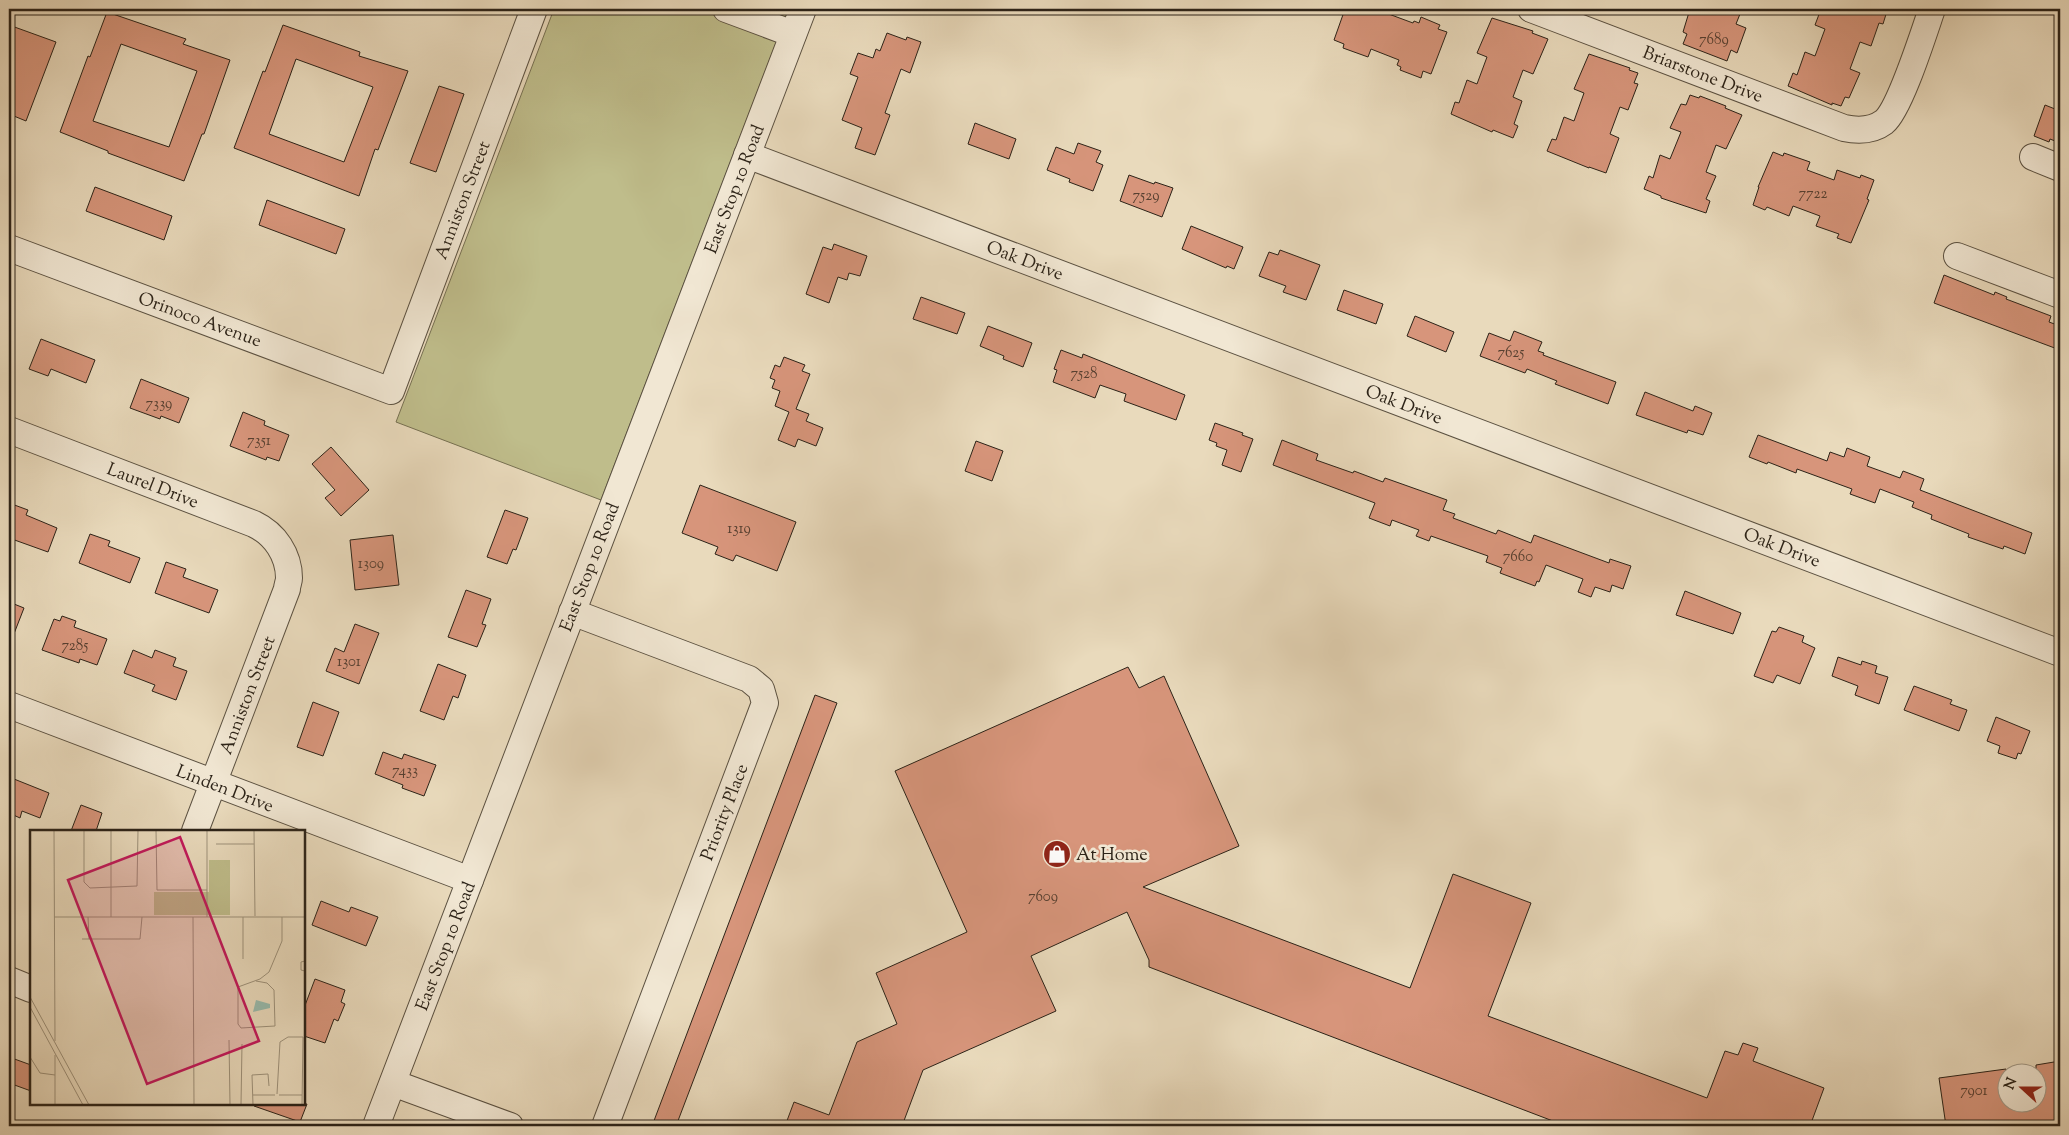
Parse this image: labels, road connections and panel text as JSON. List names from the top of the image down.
{
  "streets": {
    "street": [
      "Briarstone Drive",
      "East Stop 10 Road",
      "Anniston Street",
      "Oak Drive",
      "Orinoco Avenue",
      "Laurel Drive",
      "Linden Drive",
      "Priority Place"
    ]
  },
  "crossings": [
    ["East Stop 10 Road", "Oak Drive"],
    ["East Stop 10 Road", "Linden Drive"],
    ["East Stop 10 Road", "Priority Place"],
    ["Anniston Street", "Orinoco Avenue"],
    ["Anniston Street", "Laurel Drive"],
    ["Anniston Street", "Linden Drive"]
  ],
  "places": {
    "shop": ["At Home"]
  },
  "house_numbers": [
    "7689",
    "7722",
    "7529",
    "7625",
    "7528",
    "7339",
    "7351",
    "1319",
    "7660",
    "1309",
    "7285",
    "1301",
    "7433",
    "7609",
    "7901"
  ],
  "north": "left"
}
